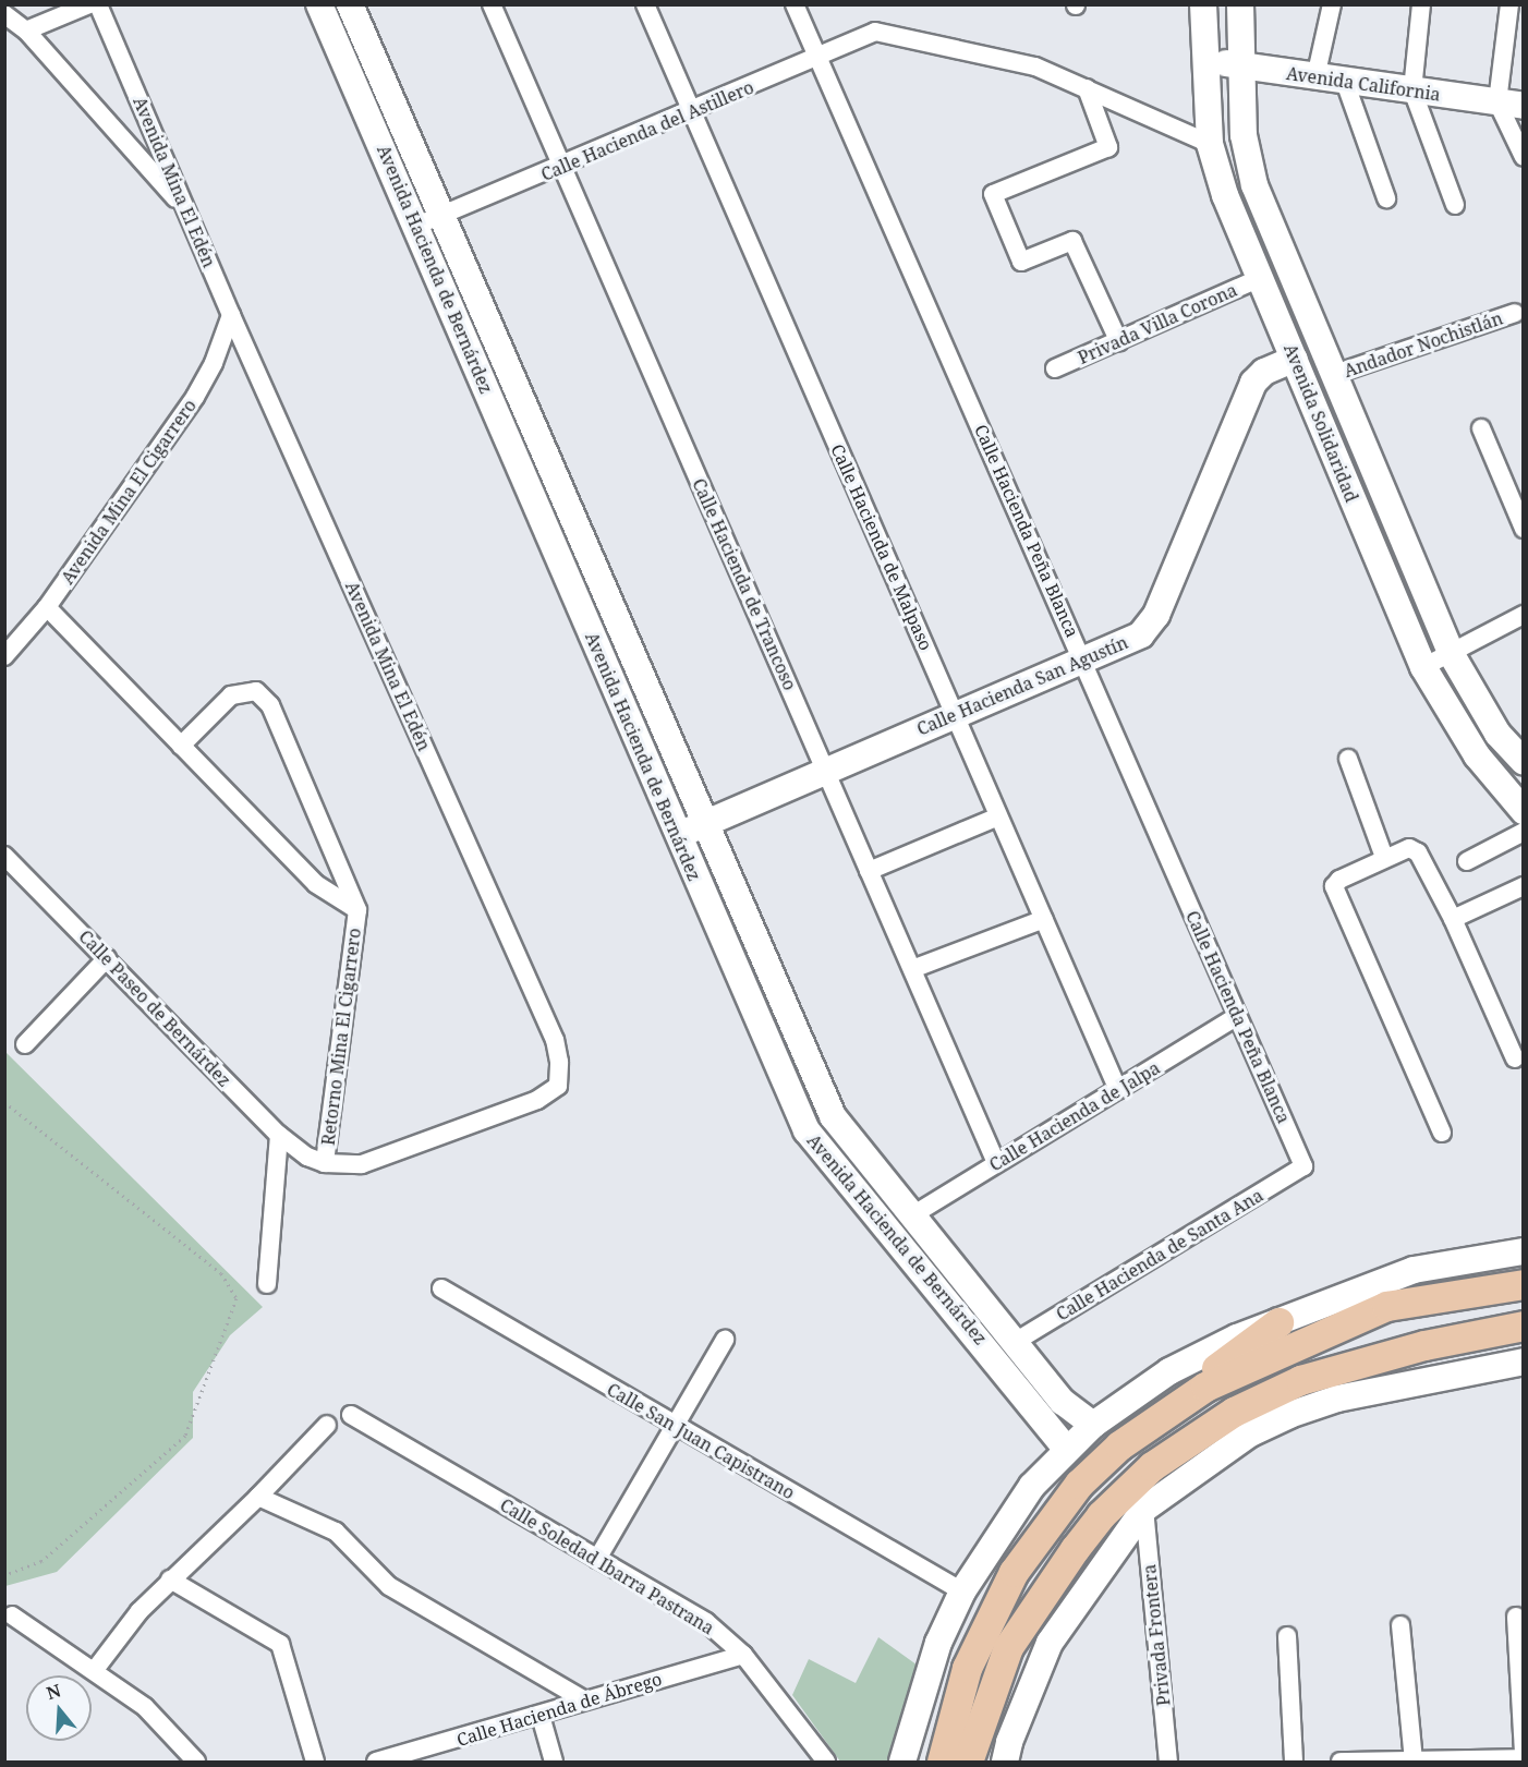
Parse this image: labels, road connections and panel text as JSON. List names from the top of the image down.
{
  "streets": {
    "street": [
      "Avenida California",
      "Calle Hacienda del Astillero",
      "Avenida Mina El Edén",
      "Avenida Hacienda de Bernárdez",
      "Privada Villa Corona",
      "Andador Nochistlán",
      "Avenida Solidaridad",
      "Avenida Mina El Cigarrero",
      "Calle Hacienda Peña Blanca",
      "Calle Hacienda de Malpaso",
      "Calle Hacienda de Trancoso",
      "Calle Hacienda San Agustín",
      "Calle Paseo de Bernárdez",
      "Retorno Mina El Cigarrero",
      "Calle Hacienda de Jalpa",
      "Calle Hacienda de Santa Ana",
      "Calle San Juan Capistrano",
      "Calle Soledad Ibarra Pastrana",
      "Privada Frontera",
      "Calle Hacienda de Ábrego"
    ]
  },
  "crossings": [
    ["Avenida California", "Avenida Solidaridad"],
    ["Calle Hacienda del Astillero", "Avenida Hacienda de Bernárdez"],
    ["Calle Hacienda del Astillero", "Calle Hacienda Peña Blanca"],
    ["Calle Hacienda del Astillero", "Calle Hacienda de Malpaso"],
    ["Calle Hacienda del Astillero", "Calle Hacienda de Trancoso"],
    ["Avenida Mina El Edén", "Avenida Mina El Cigarrero"],
    ["Avenida Mina El Edén", "Calle Paseo de Bernárdez"],
    ["Avenida Mina El Edén", "Retorno Mina El Cigarrero"],
    ["Avenida Hacienda de Bernárdez", "Calle Hacienda San Agustín"],
    ["Avenida Hacienda de Bernárdez", "Calle Hacienda de Jalpa"],
    ["Avenida Hacienda de Bernárdez", "Calle Hacienda de Santa Ana"],
    ["Privada Villa Corona", "Avenida Solidaridad"],
    ["Andador Nochistlán", "Avenida Solidaridad"],
    ["Avenida Solidaridad", "Calle Hacienda San Agustín"],
    ["Avenida Mina El Cigarrero", "Retorno Mina El Cigarrero"],
    ["Calle Hacienda Peña Blanca", "Calle Hacienda San Agustín"],
    ["Calle Hacienda Peña Blanca", "Calle Hacienda de Jalpa"],
    ["Calle Hacienda Peña Blanca", "Calle Hacienda de Santa Ana"],
    ["Calle Hacienda de Malpaso", "Calle Hacienda San Agustín"],
    ["Calle Hacienda de Malpaso", "Calle Hacienda de Jalpa"],
    ["Calle Hacienda de Trancoso", "Calle Hacienda San Agustín"],
    ["Calle Hacienda de Trancoso", "Calle Hacienda de Jalpa"],
    ["Calle Paseo de Bernárdez", "Retorno Mina El Cigarrero"],
    ["Calle Soledad Ibarra Pastrana", "Calle Hacienda de Ábrego"]
  ],
  "north": "top"
}
